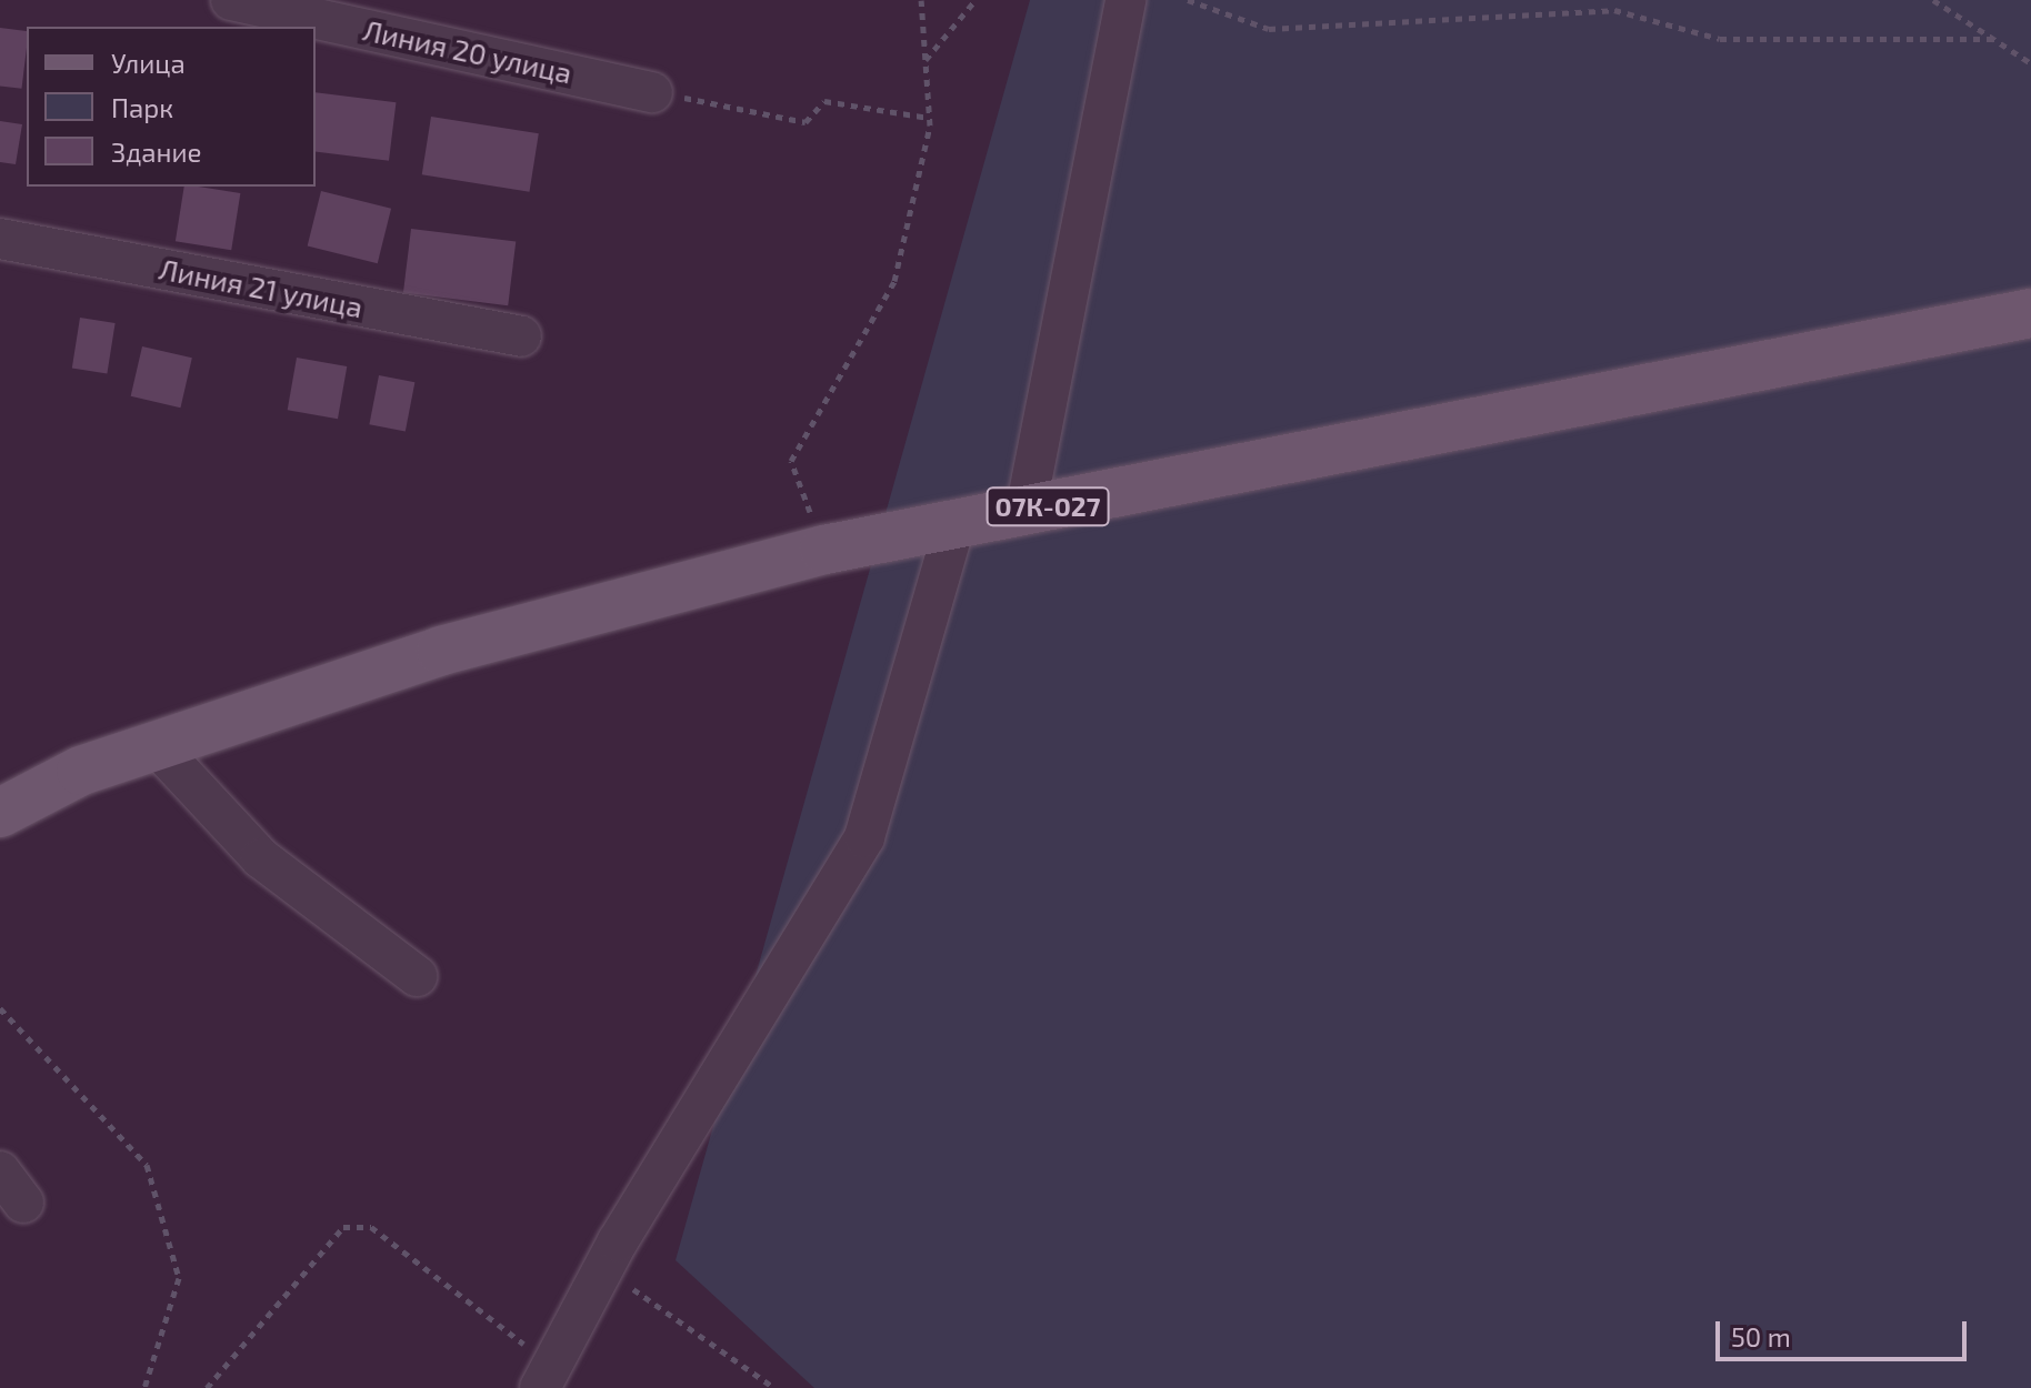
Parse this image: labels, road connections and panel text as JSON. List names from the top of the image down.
{
  "streets": {
    "main road": ["07К-027"],
    "street": ["Линия 20 улица", "Линия 21 улица"]
  },
  "legend": ["Улица", "Парк", "Здание"],
  "scale_bar": "50 m"
}
